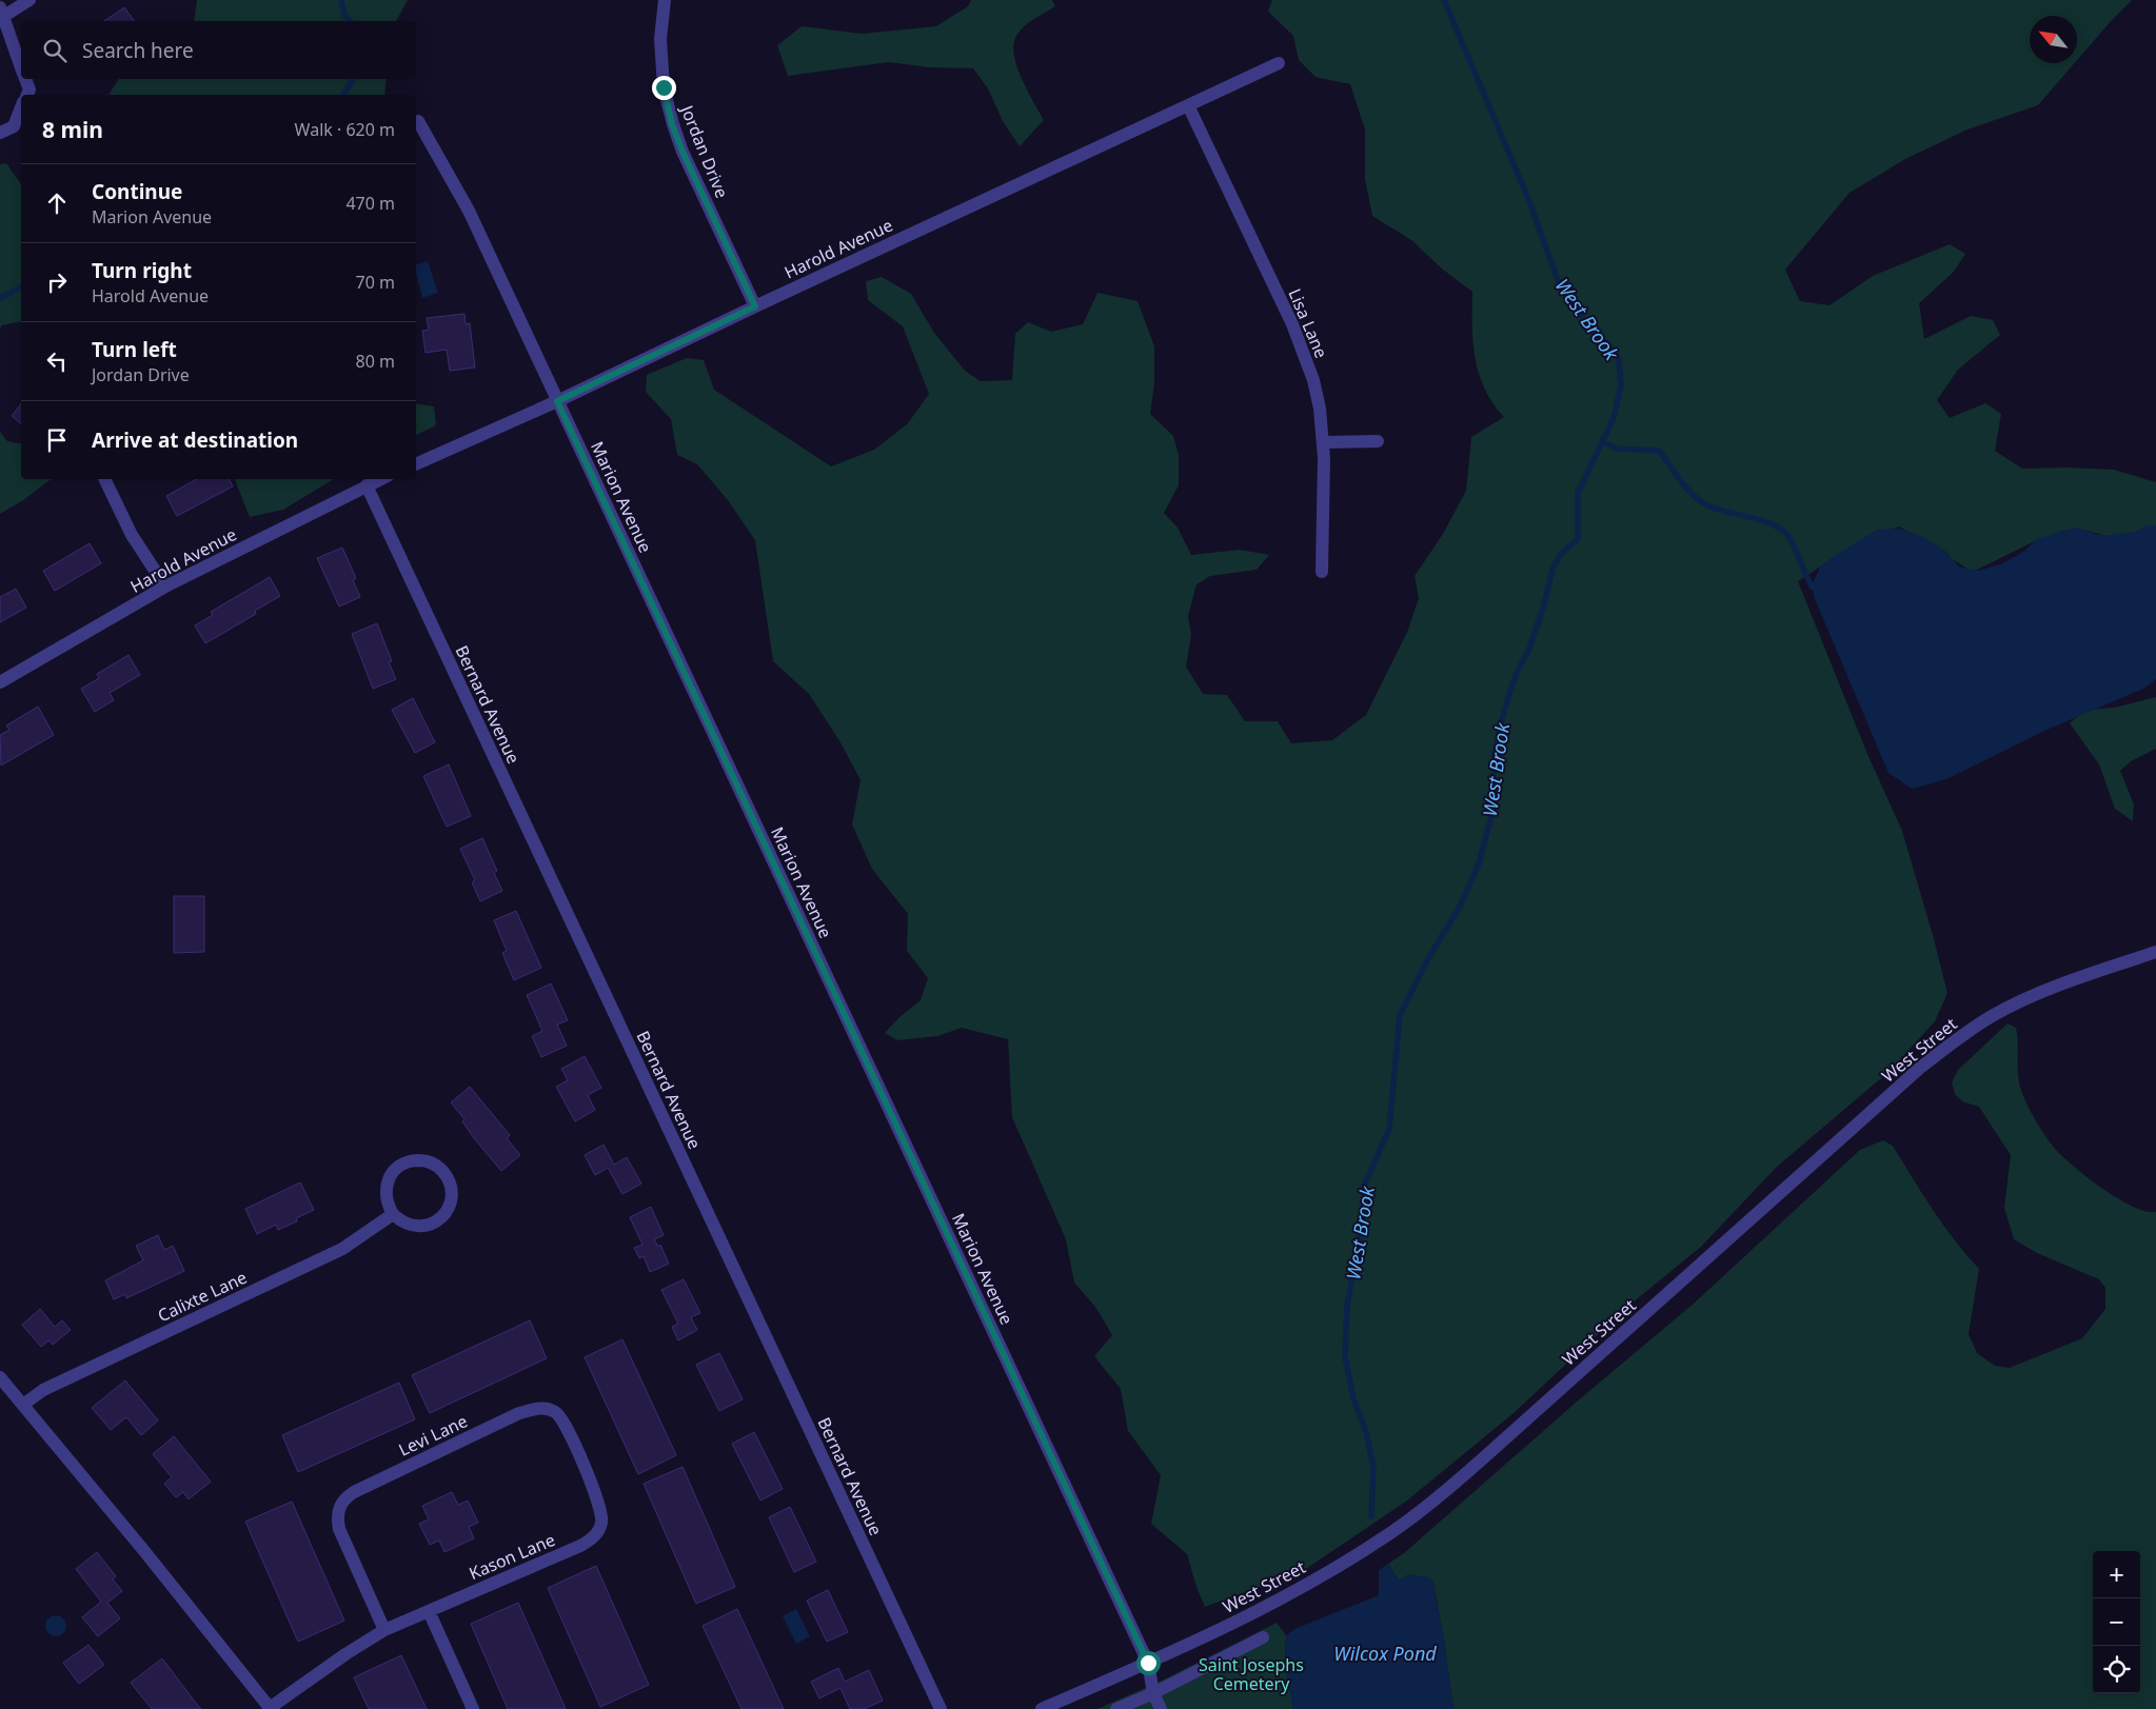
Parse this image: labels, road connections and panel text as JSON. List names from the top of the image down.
{
  "streets": {
    "street": [
      "Jordan Drive",
      "Harold Avenue",
      "Lisa Lane",
      "Marion Avenue",
      "Bernard Avenue",
      "West Street",
      "Calixte Lane",
      "Levi Lane",
      "Kason Lane"
    ]
  },
  "crossings": [
    ["Jordan Drive", "Harold Avenue"],
    ["Harold Avenue", "Lisa Lane"],
    ["Harold Avenue", "Marion Avenue"],
    ["Harold Avenue", "Bernard Avenue"],
    ["Marion Avenue", "West Street"],
    ["Levi Lane", "Kason Lane"]
  ],
  "water": ["West Brook", "Wilcox Pond"],
  "parks": ["Saint Josephs Cemetery"],
  "north": "top left",
  "page": {
    "search": "Search here",
    "heading": ["8 min", "Walk · 620 m"],
    "list": [
      ["Continue", "Marion Avenue", "470 m"],
      ["Turn right", "Harold Avenue", "70 m"],
      ["Turn left", "Jordan Drive", "80 m"],
      "Arrive at destination"
    ],
    "map_buttons": ["+", "−"]
  }
}
